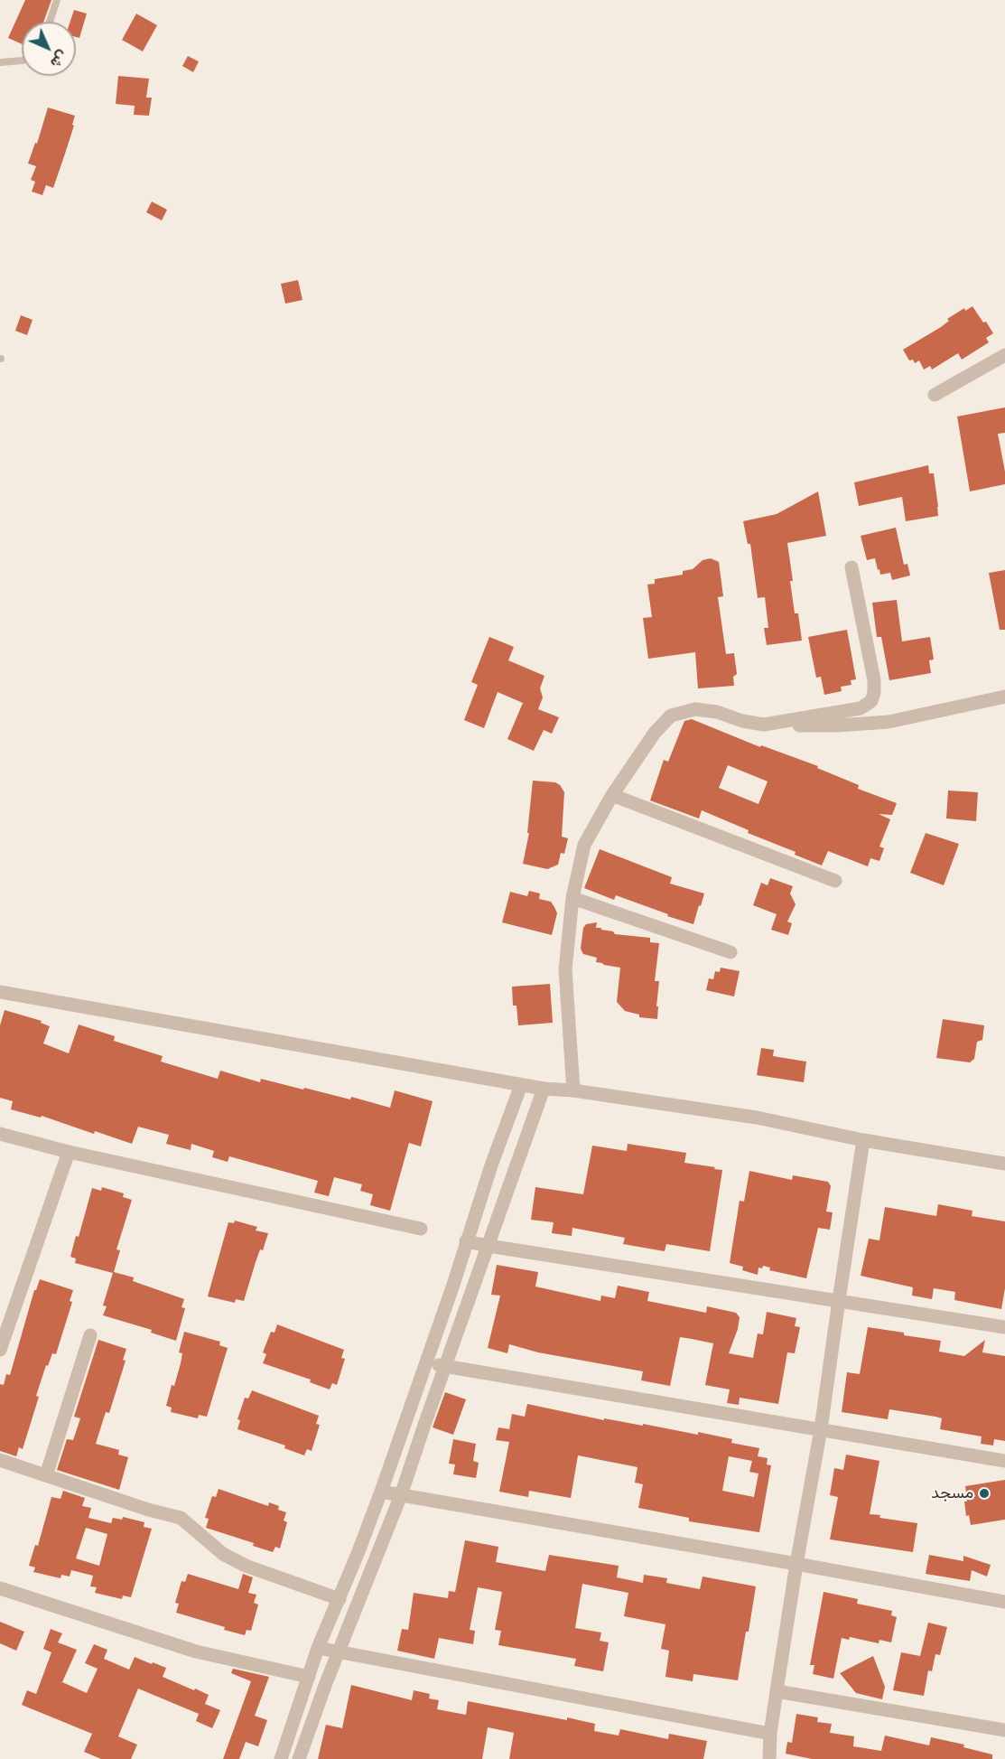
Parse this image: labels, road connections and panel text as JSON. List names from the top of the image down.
{
  "places": ["مسجد"],
  "north": "bottom right"
}
